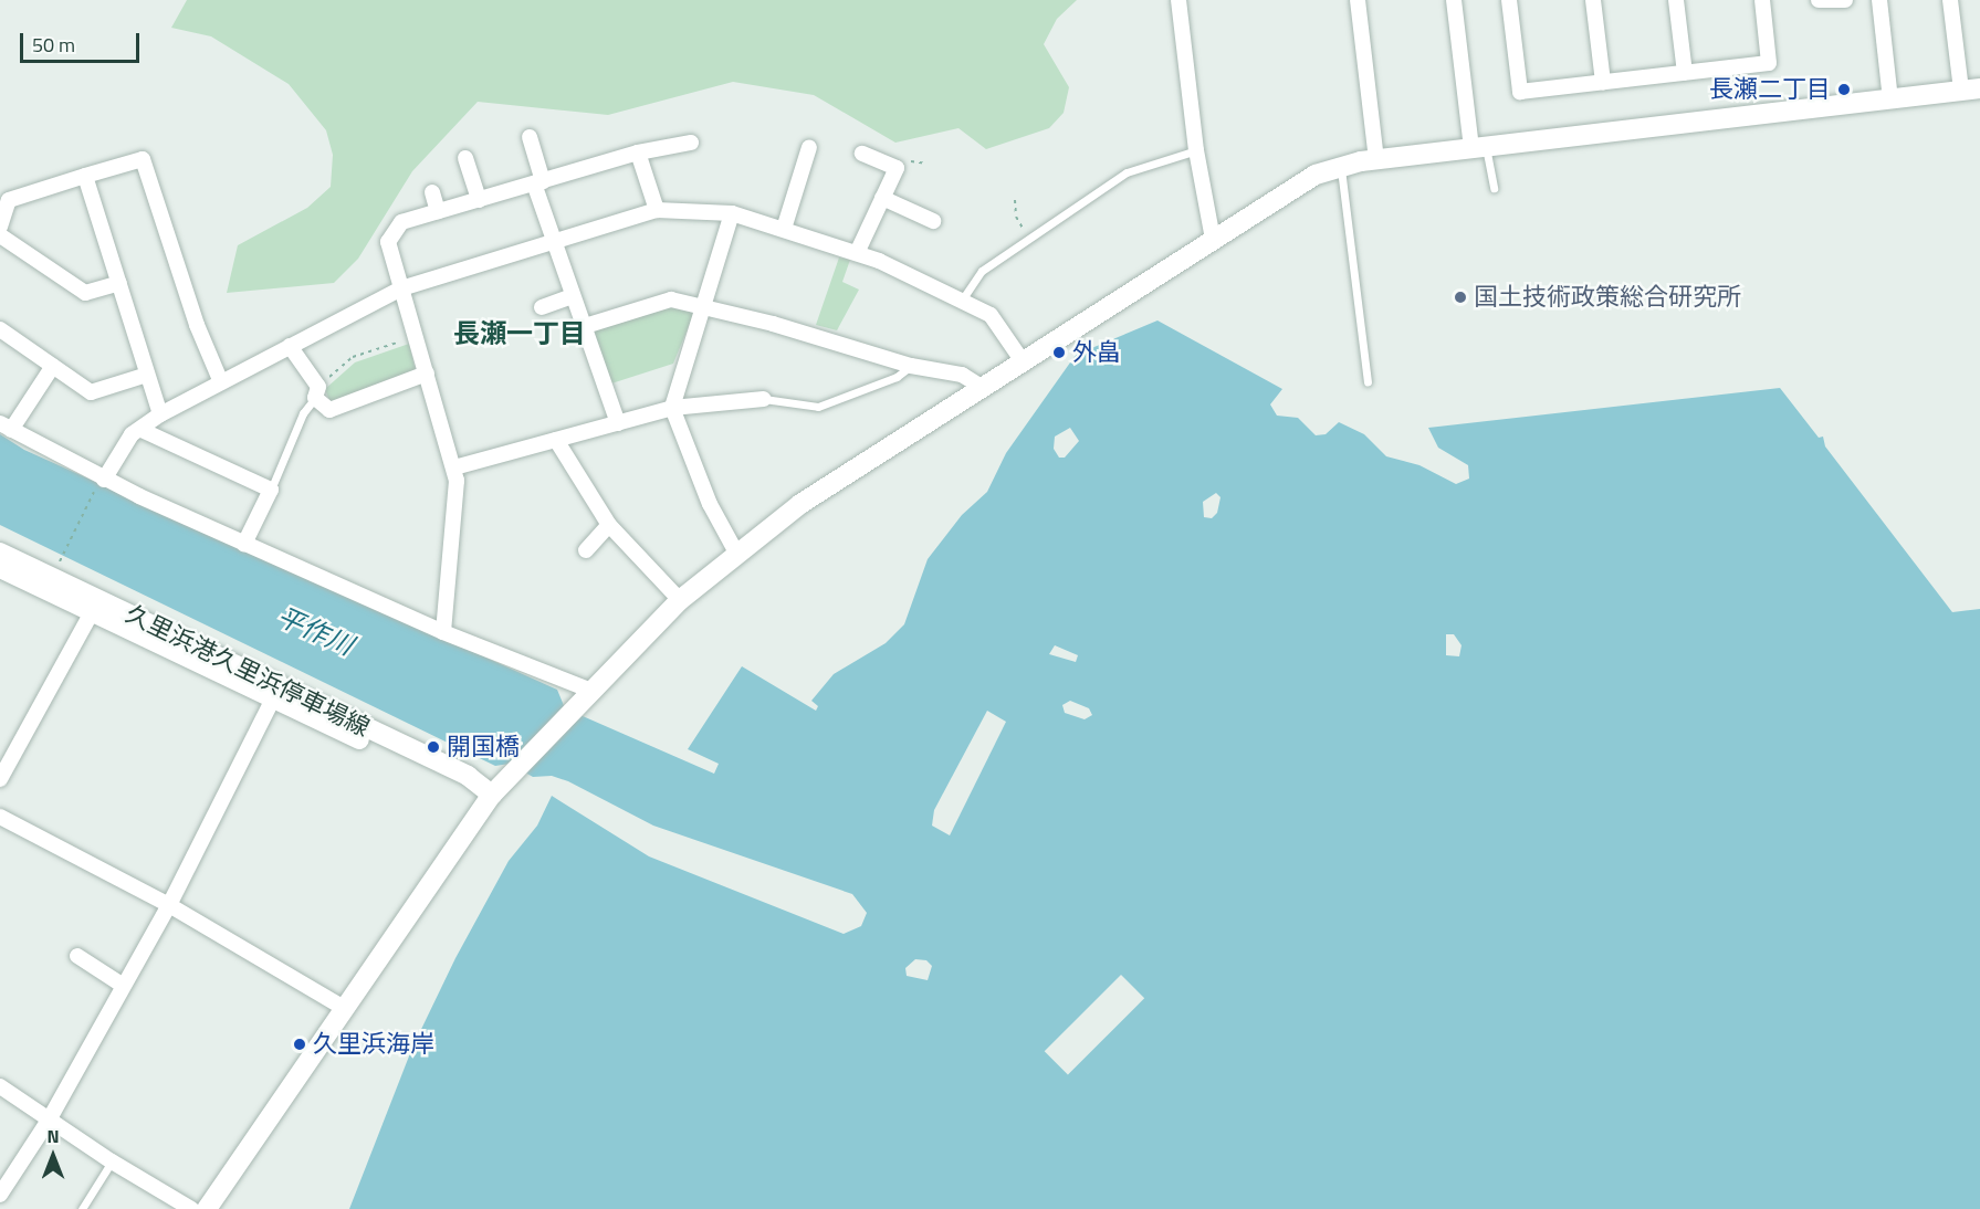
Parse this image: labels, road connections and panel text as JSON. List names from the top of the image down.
{
  "streets": {
    "street": ["久里浜港久里浜停車場線"]
  },
  "districts": ["長瀬一丁目"],
  "water": ["平作川"],
  "places": [
    "長瀬二丁目",
    "国土技術政策総合研究所",
    "外畠",
    "開国橋",
    "久里浜海岸"
  ],
  "scale_bar": "50 m",
  "north": "top"
}
